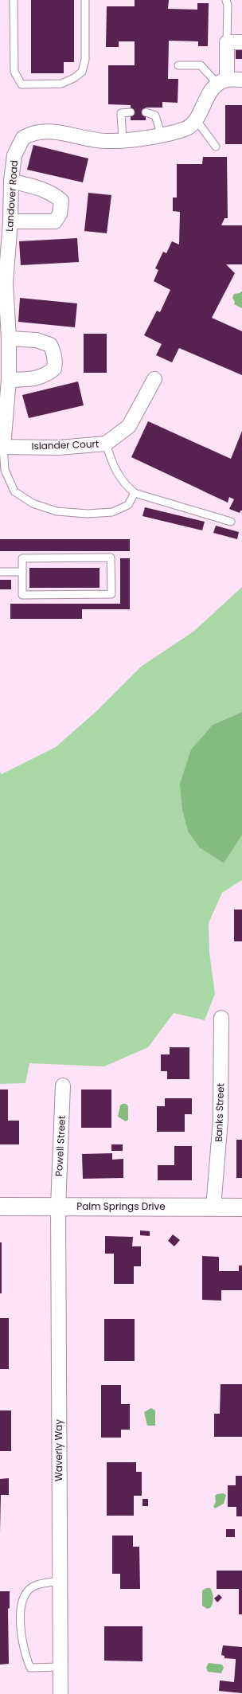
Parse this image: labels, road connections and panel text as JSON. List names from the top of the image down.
{
  "streets": {
    "street": [
      "Landover Road",
      "Islander Court",
      "Banks Street",
      "Powell Street",
      "Palm Springs Drive",
      "Waverly Way"
    ]
  },
  "crossings": [
    ["Landover Road", "Islander Court"],
    ["Banks Street", "Palm Springs Drive"],
    ["Powell Street", "Palm Springs Drive"],
    ["Powell Street", "Waverly Way"],
    ["Palm Springs Drive", "Waverly Way"]
  ]
}
